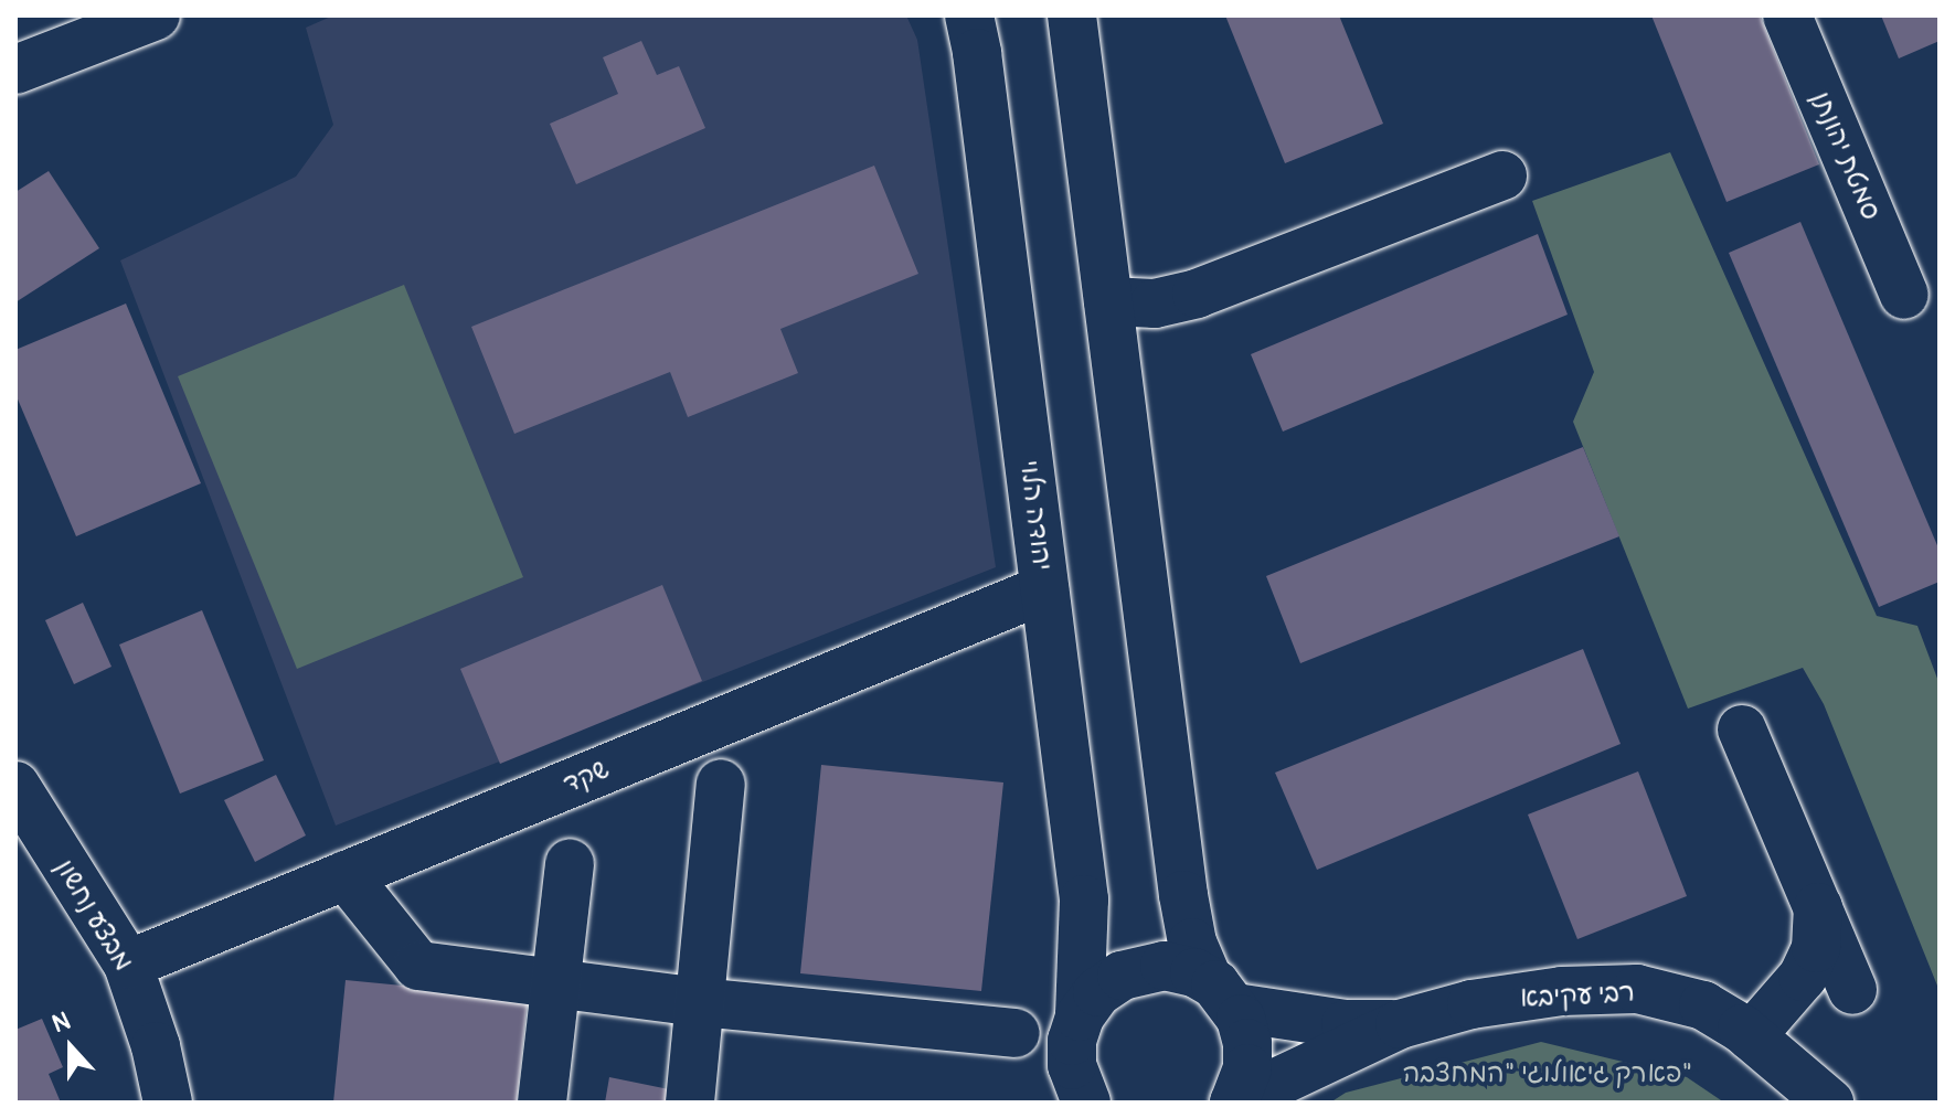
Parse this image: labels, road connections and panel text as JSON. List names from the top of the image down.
{
  "streets": {
    "street": [
      "סמטת יהונתן",
      "יהודה הלוי",
      "שקד",
      "מבצע נחשון",
      "רבי עקיבא"
    ]
  },
  "crossings": [
    ["יהודה הלוי", "שקד"],
    ["יהודה הלוי", "רבי עקיבא"],
    ["שקד", "מבצע נחשון"]
  ],
  "parks": ["פארק גיאולוגי \"המחצבה\""],
  "north": "top"
}
